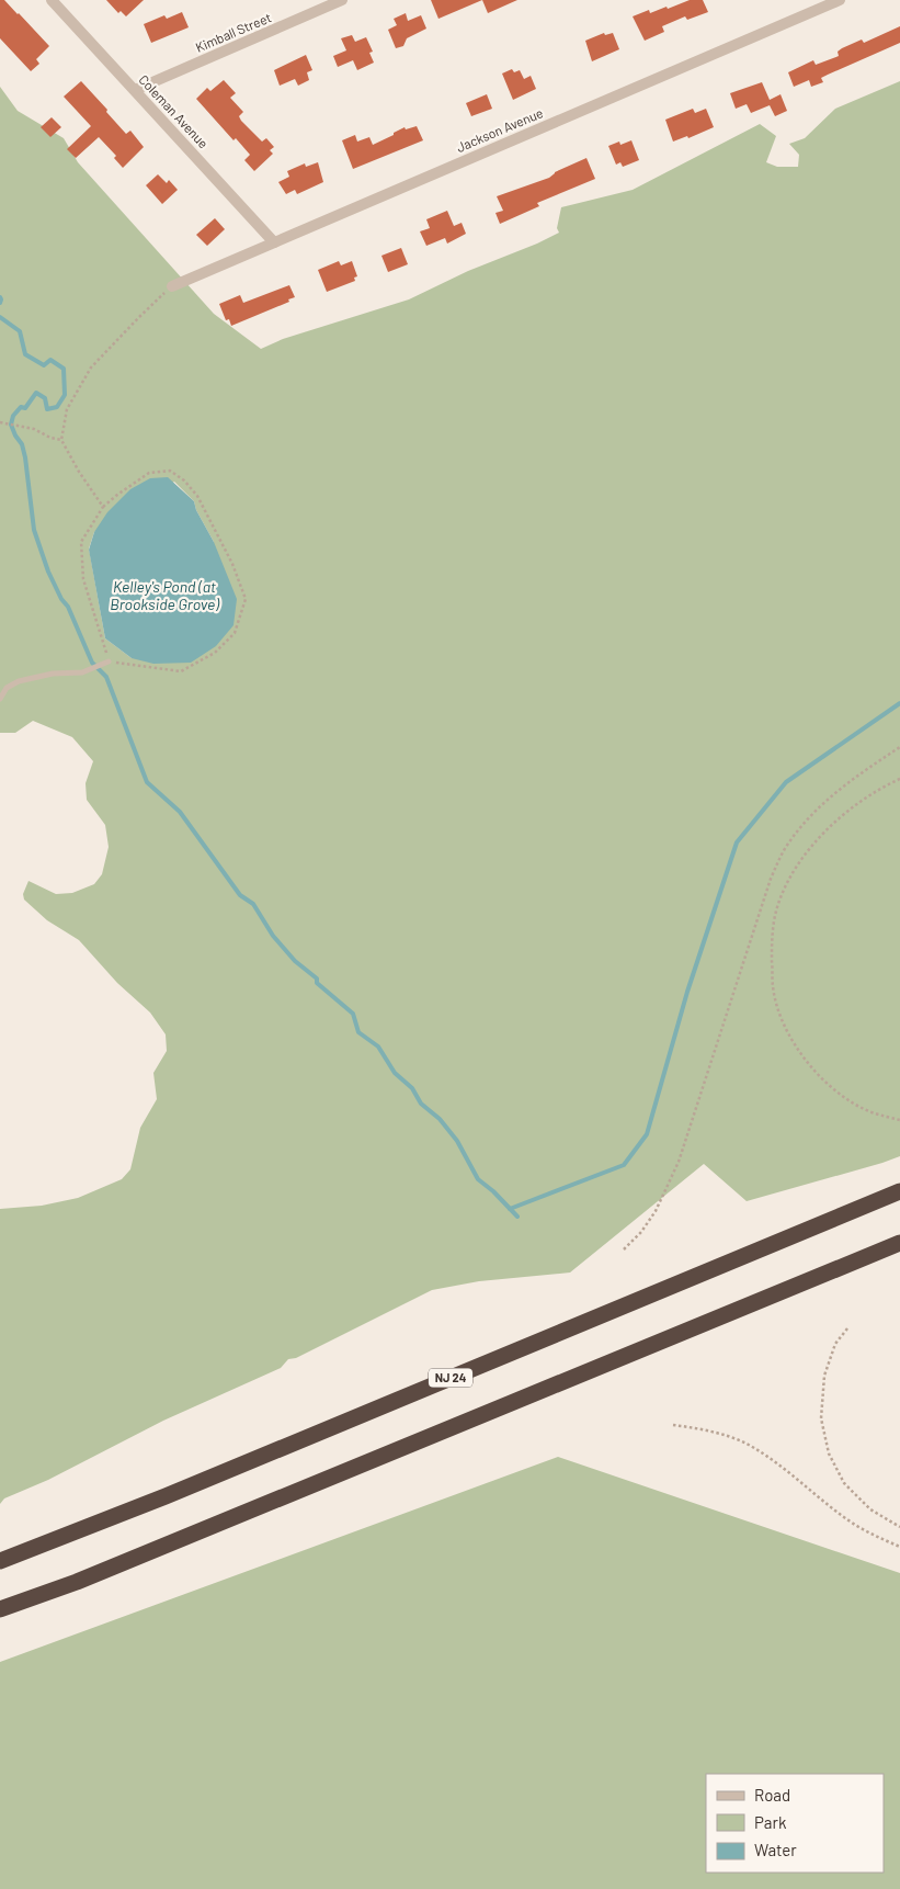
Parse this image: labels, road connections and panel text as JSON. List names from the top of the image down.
{
  "streets": {
    "highway": ["NJ 24"],
    "street": ["Kimball Street", "Coleman Avenue", "Jackson Avenue"]
  },
  "crossings": [
    ["Kimball Street", "Coleman Avenue"],
    ["Coleman Avenue", "Jackson Avenue"]
  ],
  "water": ["Kelley's Pond (at Brookside Grove)"],
  "legend": ["Road", "Park", "Water"]
}
